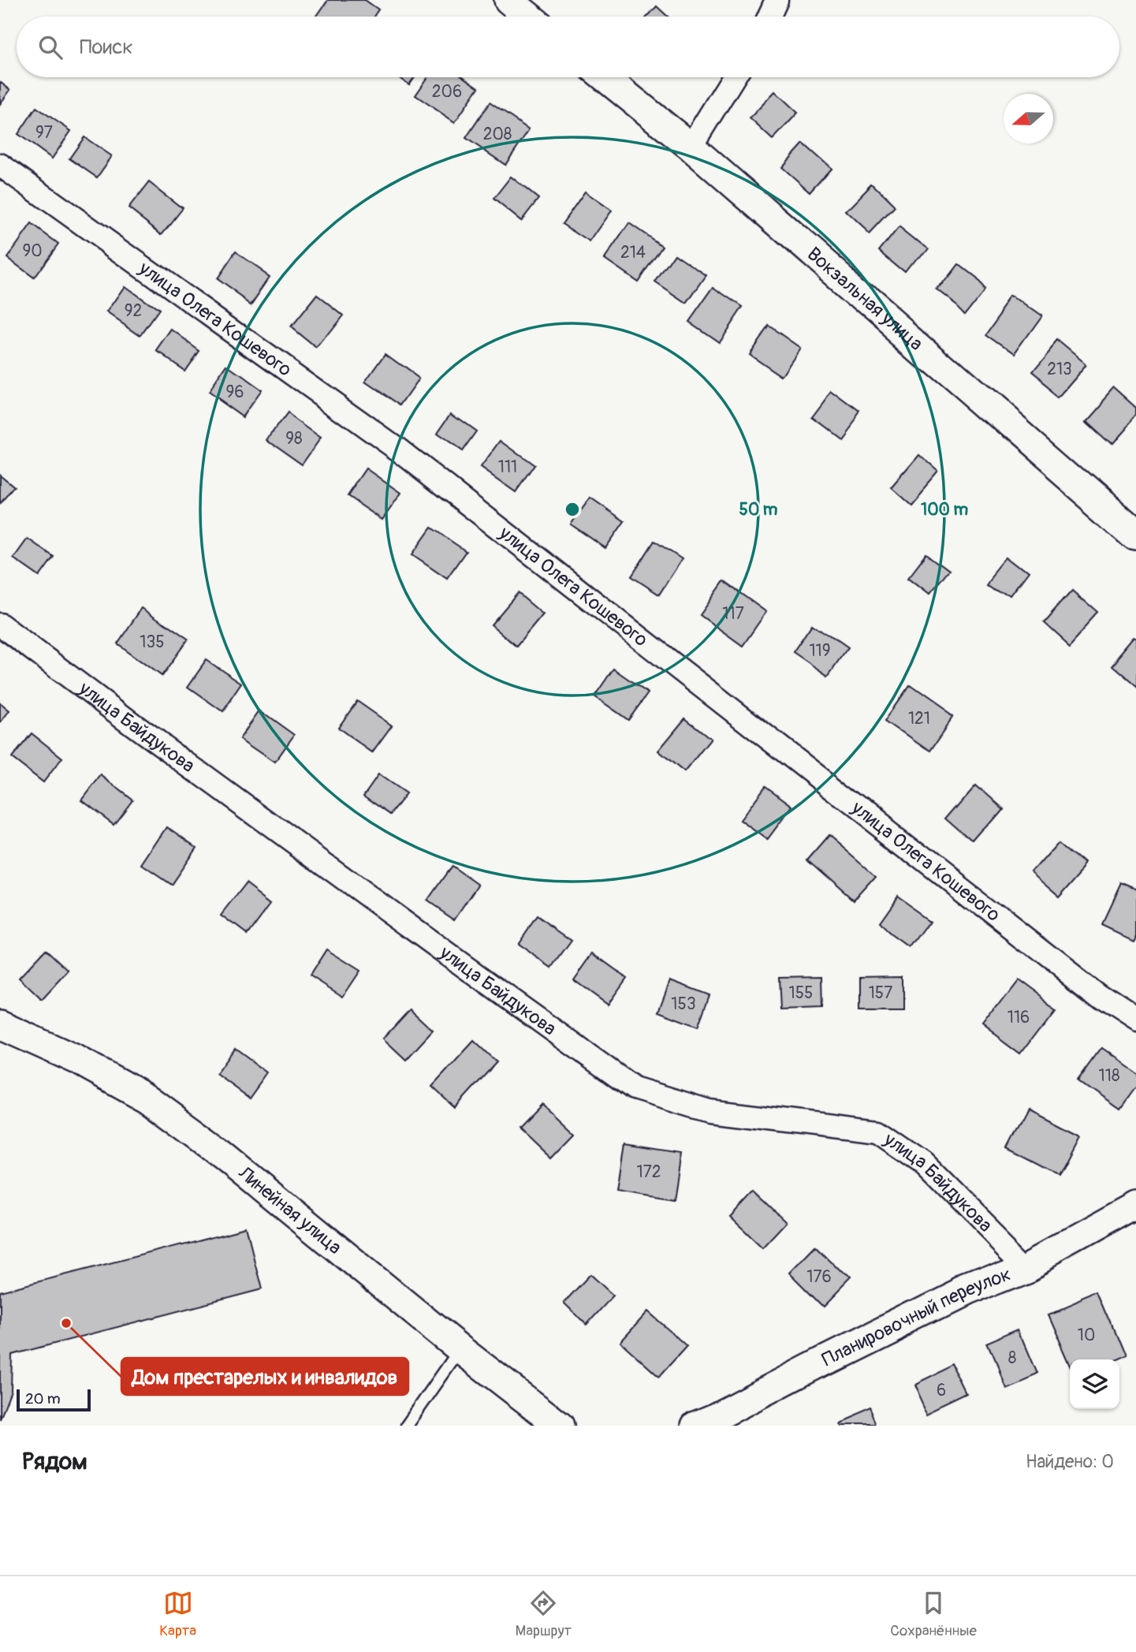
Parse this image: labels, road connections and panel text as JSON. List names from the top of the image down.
{
  "streets": {
    "street": [
      "Вокзальная улица",
      "улица Олега Кошевого",
      "улица Байдукова",
      "Линейная улица",
      "Планировочный переулок"
    ]
  },
  "crossings": [
    ["улица Байдукова", "Планировочный переулок"]
  ],
  "places": ["Дом престарелых и инвалидов"],
  "house_numbers": [
    "206",
    "97",
    "208",
    "90",
    "214",
    "92",
    "213",
    "96",
    "98",
    "111",
    "117",
    "135",
    "119",
    "121",
    "155",
    "157",
    "153",
    "116",
    "118",
    "172",
    "176",
    "10",
    "8",
    "6"
  ],
  "scale_bar": "20 m",
  "north": "left",
  "page": {
    "search": "Поиск",
    "scale": "20 m",
    "heading": ["Рядом", "Найдено: 0"],
    "nav": ["Карта", "Маршрут", "Сохранённые"]
  },
  "rings": ["50 m", "100 m"]
}
